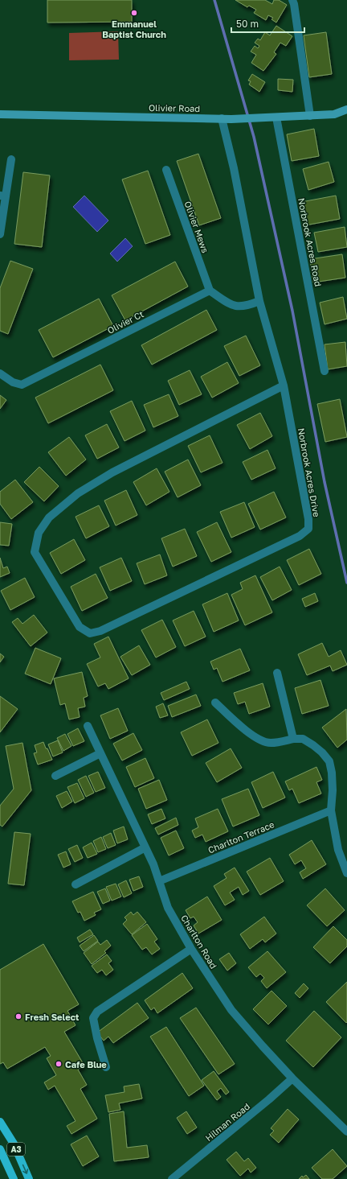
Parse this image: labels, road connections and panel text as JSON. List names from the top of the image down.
{
  "streets": {
    "main road": ["Olivier Road", "A3"],
    "street": [
      "Olivier Mews",
      "Norbrook Acres Road",
      "Olivier Ct",
      "Norbrook Acres Drive",
      "Charlton Terrace",
      "Charlton Road",
      "Hilman Road"
    ]
  },
  "crossings": [
    ["Olivier Road", "Norbrook Acres Road"],
    ["Olivier Mews", "Olivier Ct"],
    ["Charlton Terrace", "Charlton Road"],
    ["Charlton Road", "Hilman Road"]
  ],
  "places": ["Emmanuel Baptist Church", "Fresh Select", "Cafe Blue"],
  "scale_bar": "50 m"
}
